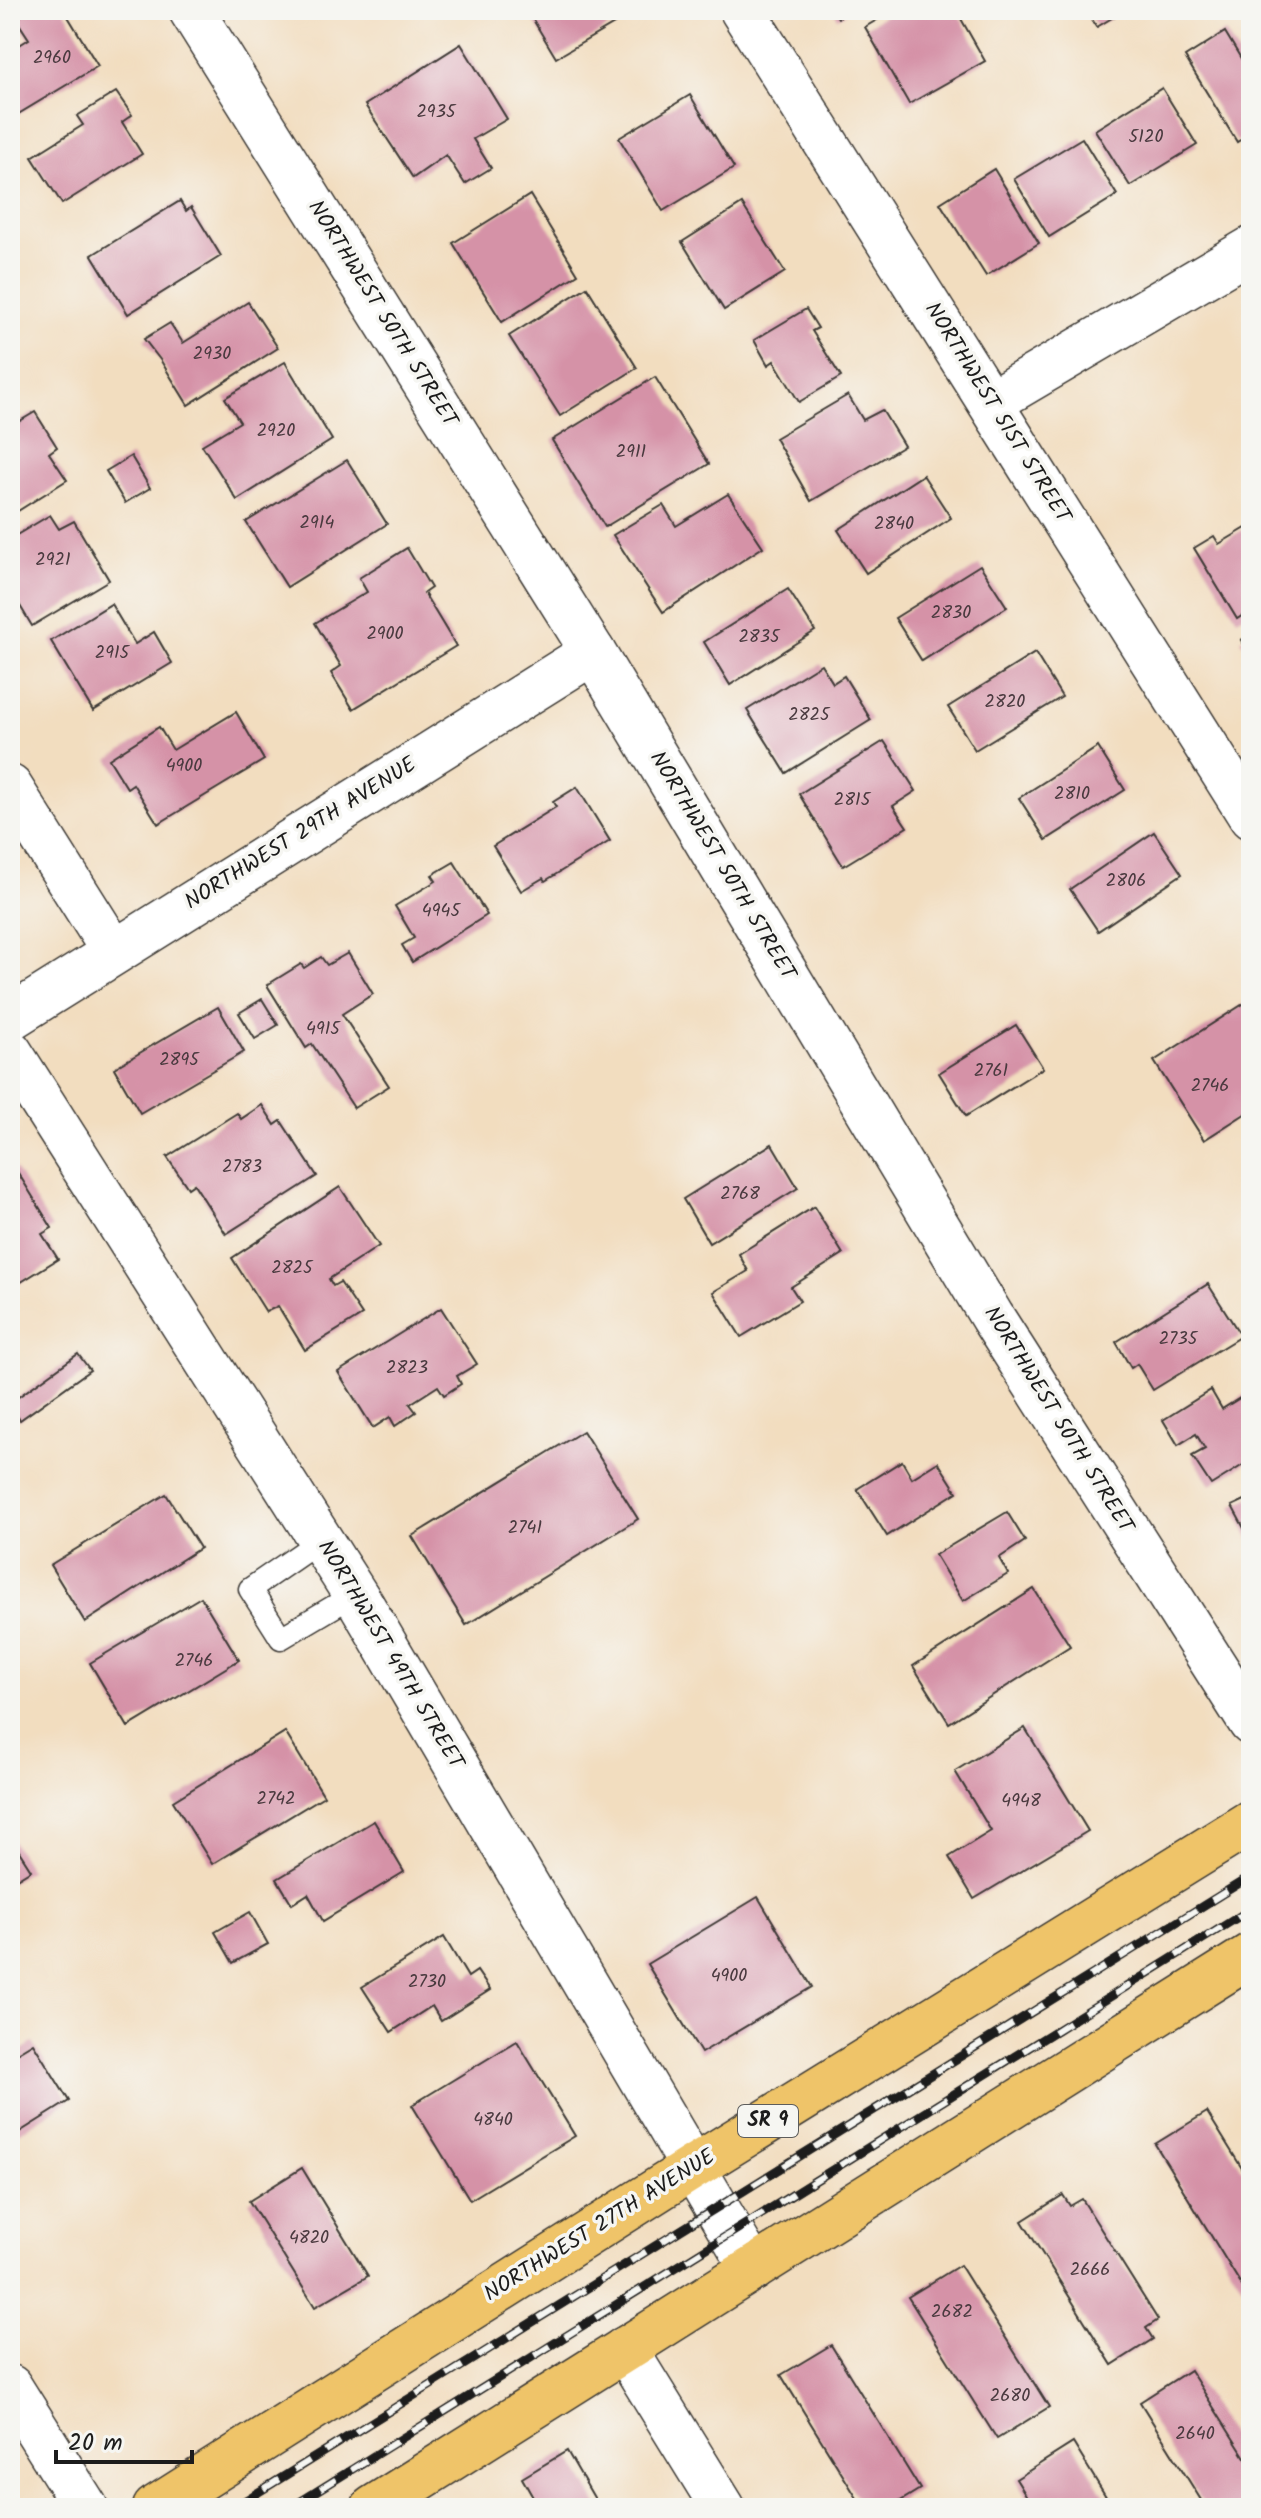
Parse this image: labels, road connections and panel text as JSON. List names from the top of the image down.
{
  "streets": {
    "main road": ["SR 9", "NORTHWEST 27TH AVENUE"],
    "street": [
      "NORTHWEST 50TH STREET",
      "NORTHWEST 51ST STREET",
      "NORTHWEST 29TH AVENUE",
      "NORTHWEST 49TH STREET"
    ]
  },
  "crossings": [
    ["NORTHWEST 50TH STREET", "NORTHWEST 29TH AVENUE"],
    ["NORTHWEST 49TH STREET", "NORTHWEST 27TH AVENUE"]
  ],
  "house_numbers": [
    "2960",
    "2935",
    "5120",
    "2930",
    "2920",
    "2911",
    "2914",
    "2840",
    "2921",
    "2830",
    "2900",
    "2835",
    "2915",
    "2820",
    "2825",
    "4900",
    "2810",
    "2815",
    "2806",
    "4945",
    "4915",
    "2895",
    "2761",
    "2746",
    "2783",
    "2768",
    "2825",
    "2735",
    "2823",
    "2741",
    "2746",
    "2742",
    "4948",
    "4900",
    "2730",
    "4840",
    "4820",
    "2666",
    "2682",
    "2680",
    "2640"
  ],
  "scale_bar": "20 m"
}
